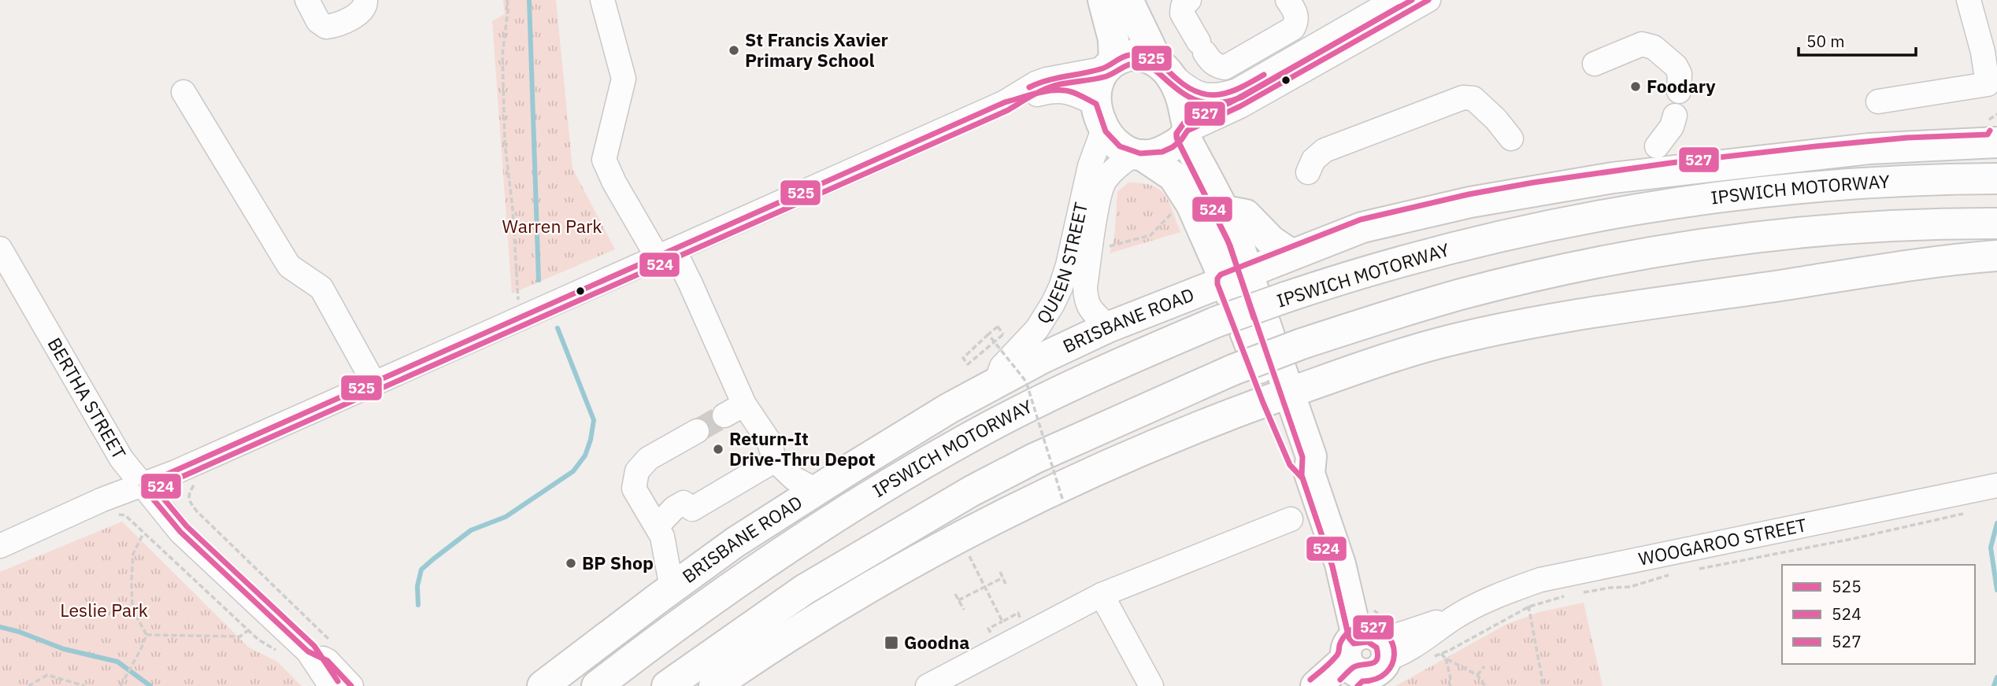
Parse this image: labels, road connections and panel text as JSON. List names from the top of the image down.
{
  "streets": {
    "main road": ["IPSWICH MOTORWAY", "BRISBANE ROAD", "WOOGAROO STREET"],
    "street": ["QUEEN STREET", "BERTHA STREET"]
  },
  "crossings": [
    ["QUEEN STREET", "BRISBANE ROAD"]
  ],
  "parks": ["Warren Park", "Leslie Park"],
  "places": {
    "other": [
      "St Francis Xavier Primary School",
      "Foodary",
      "Return-It Drive-Thru Depot",
      "BP Shop"
    ],
    "transit": ["Goodna"]
  },
  "lines": ["transit line 525", "transit line 527", "transit line 524"],
  "legend": ["525", "524", "527"],
  "scale_bar": "50 m"
}
